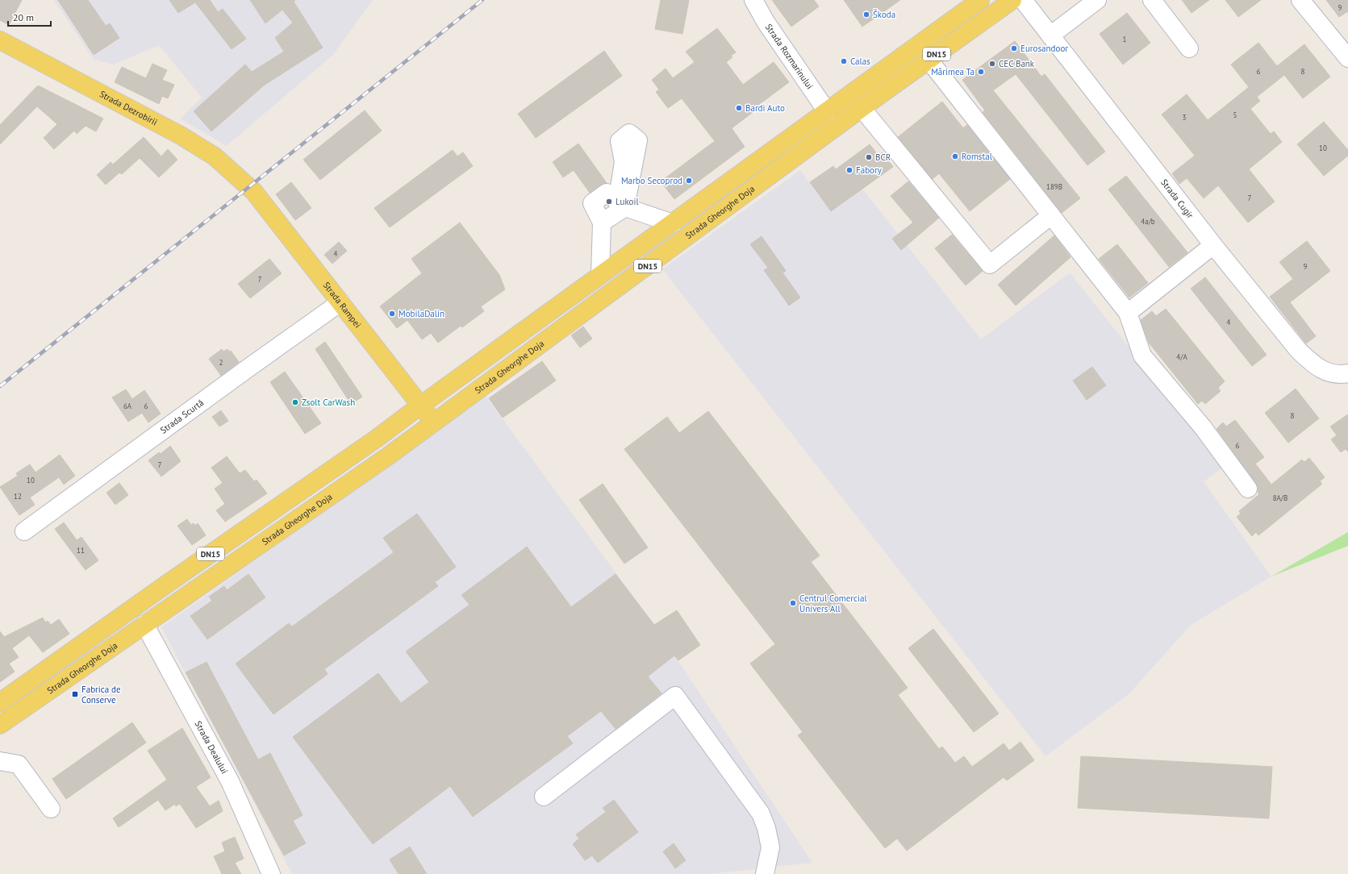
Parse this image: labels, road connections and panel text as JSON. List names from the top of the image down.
{
  "streets": {
    "main road": [
      "DN15",
      "Strada Dezrobirii",
      "Strada Gheorghe Doja",
      "Strada Rampei"
    ],
    "street": [
      "Strada Rozmarinului",
      "Strada Cugir",
      "Strada Scurtă",
      "Strada Dealului"
    ]
  },
  "crossings": [
    ["DN15", "Strada Rozmarinului"],
    ["DN15", "Strada Rampei"],
    ["Strada Dezrobirii", "Strada Rampei"],
    ["Strada Gheorghe Doja", "Strada Rampei"],
    ["Strada Gheorghe Doja", "Strada Dealului"],
    ["Strada Rampei", "Strada Scurtă"]
  ],
  "places": {
    "other": [
      "Škoda",
      "Eurosandoor",
      "Calas",
      "CEC Bank",
      "Mărimea Ta",
      "Bardi Auto",
      "Romstal",
      "BCR",
      "Fabory",
      "Marbo Secoprod",
      "Lukoil",
      "MobilaDalin",
      "Zsolt CarWash",
      "Centrul Comercial Univers All"
    ],
    "transit": ["Fabrica de Conserve"]
  },
  "house_numbers": [
    "9",
    "1",
    "6",
    "8",
    "5",
    "3",
    "10",
    "189B",
    "7",
    "4a/b",
    "4",
    "9",
    "7",
    "4",
    "4/A",
    "2",
    "6A",
    "6",
    "8",
    "6",
    "7",
    "10",
    "12",
    "8A/B",
    "11"
  ],
  "scale_bar": "20 m"
}
